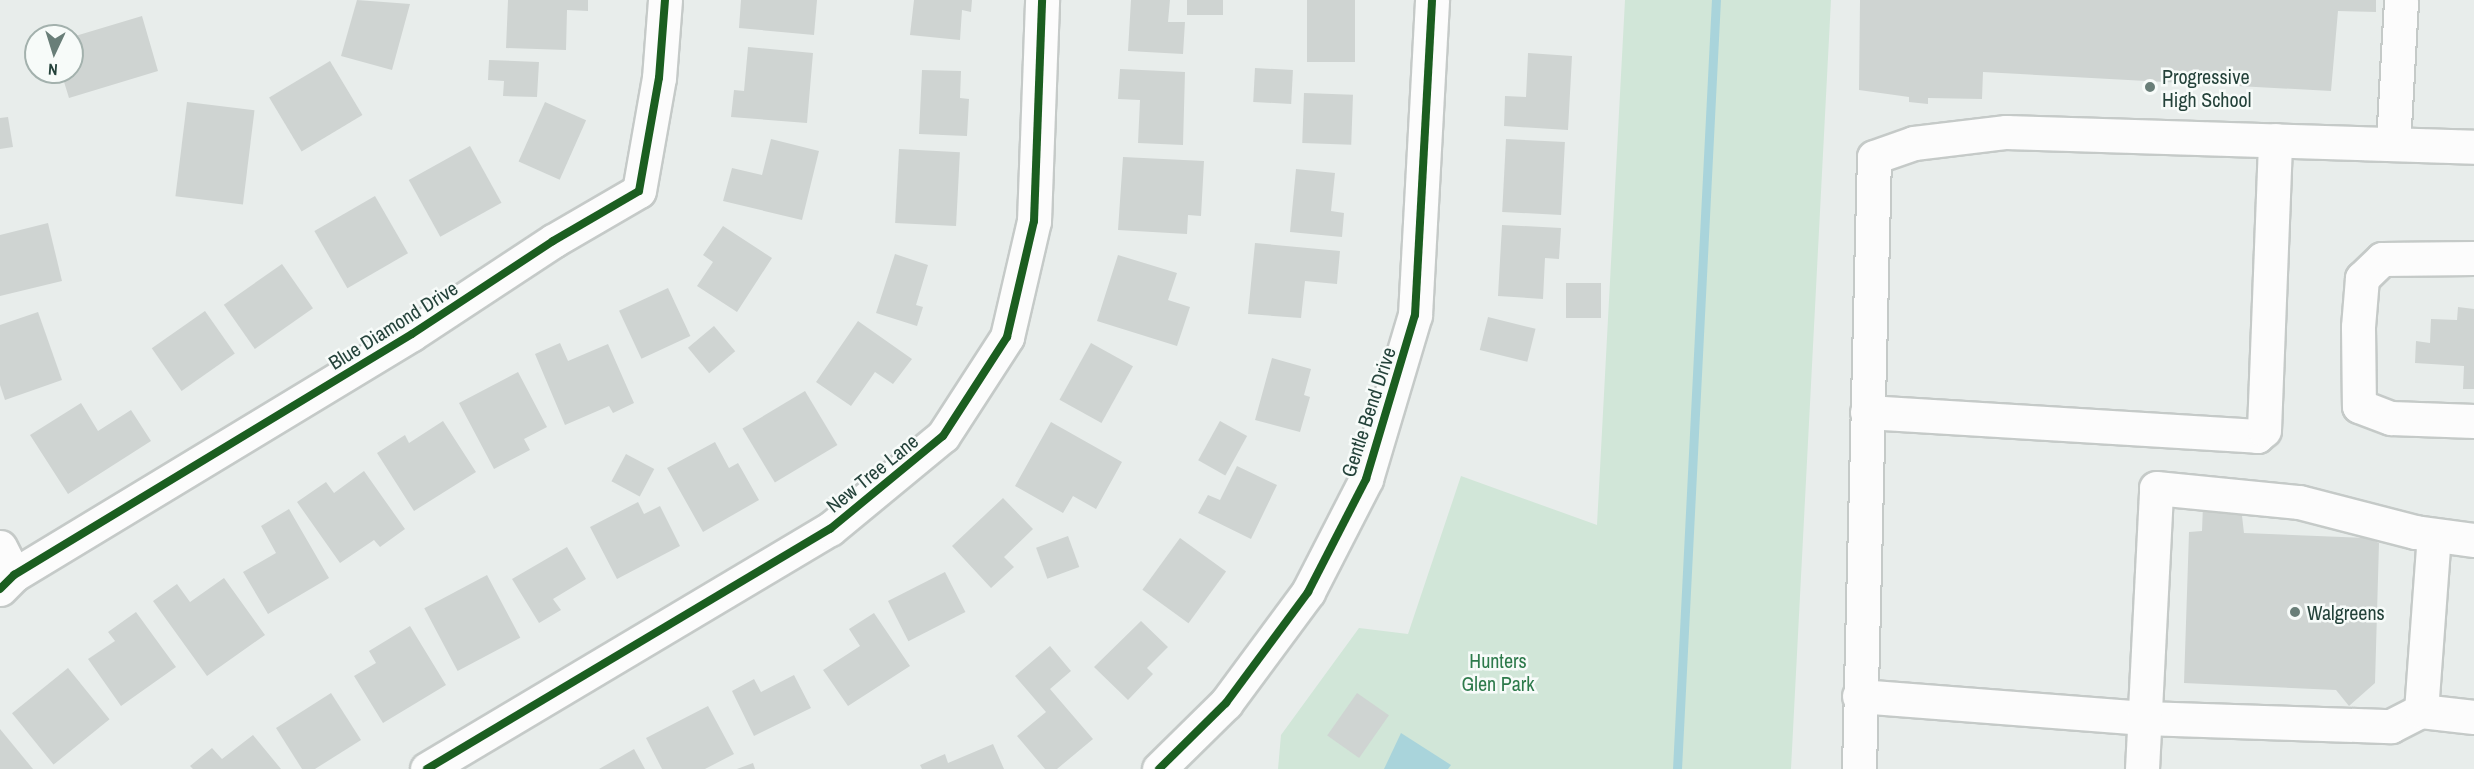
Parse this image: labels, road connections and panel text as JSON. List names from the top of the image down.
{
  "streets": {
    "street": ["Blue Diamond Drive", "Gentle Bend Drive", "New Tree Lane"]
  },
  "parks": ["Hunters Glen Park"],
  "places": ["Progressive High School", "Walgreens"],
  "north": "bottom"
}
